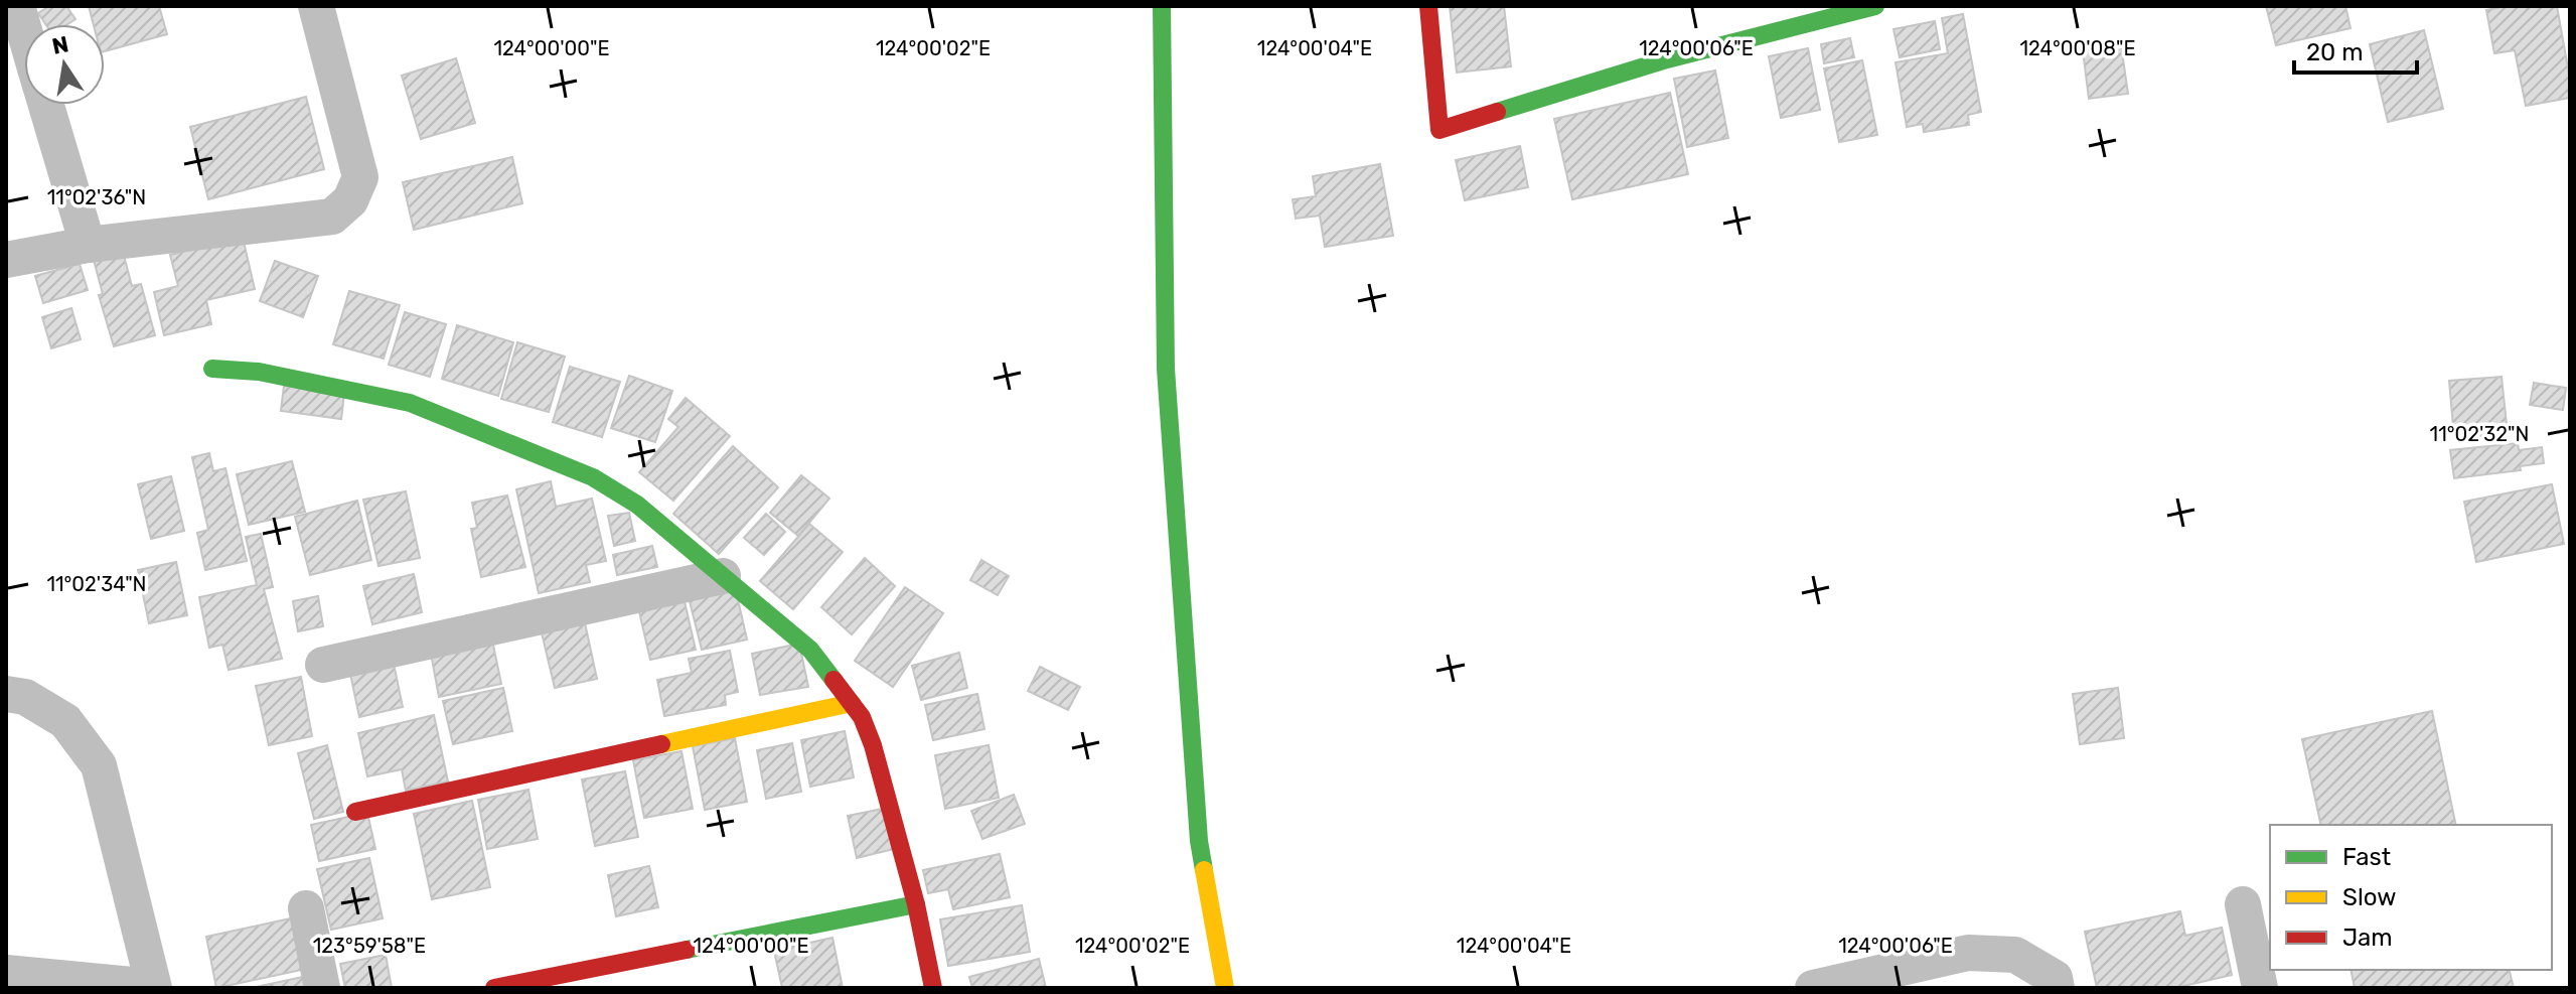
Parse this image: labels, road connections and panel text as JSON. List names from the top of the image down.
{
  "legend": ["Fast", "Slow", "Jam"],
  "scale_bar": "20 m",
  "north": "top",
  "coordinates": [
    "124°00'00\"E",
    "124°00'02\"E",
    "124°00'04\"E",
    "124°00'06\"E",
    "124°00'08\"E",
    "11°02'36\"N",
    "11°02'32\"N",
    "11°02'34\"N",
    "123°59'58\"E"
  ]
}
